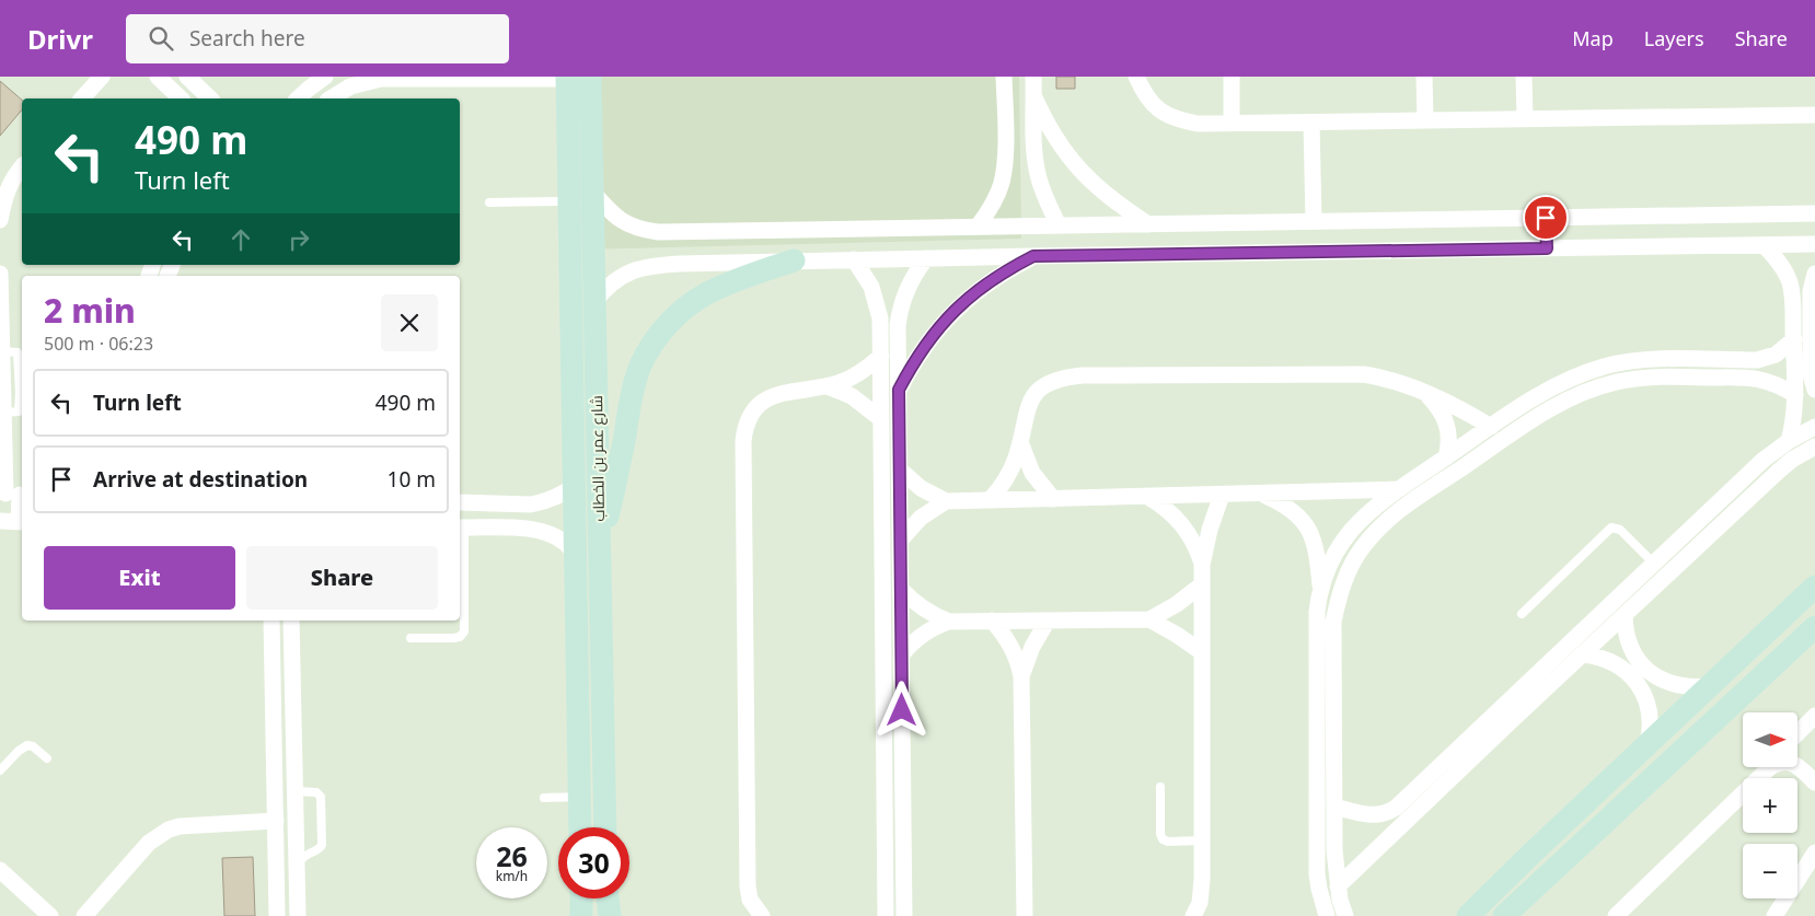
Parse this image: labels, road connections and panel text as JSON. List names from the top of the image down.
{
  "streets": {
    "street": ["شارع عمر بن الخطاب"]
  },
  "north": "right",
  "page": {
    "header": "Drivr",
    "search": "Search here",
    "nav": ["Map", "Layers", "Share"],
    "turn": ["490 m", "Turn left"],
    "heading": ["2 min", "500 m · 06:23"],
    "list": [
      {
        "name": "Turn left",
        "value": "490 m"
      },
      {
        "name": "Arrive at destination",
        "value": "10 m"
      }
    ],
    "buttons": ["Exit", "Share"],
    "map_buttons": ["+", "−"],
    "speed": "26 km/h",
    "limit": "30"
  }
}
